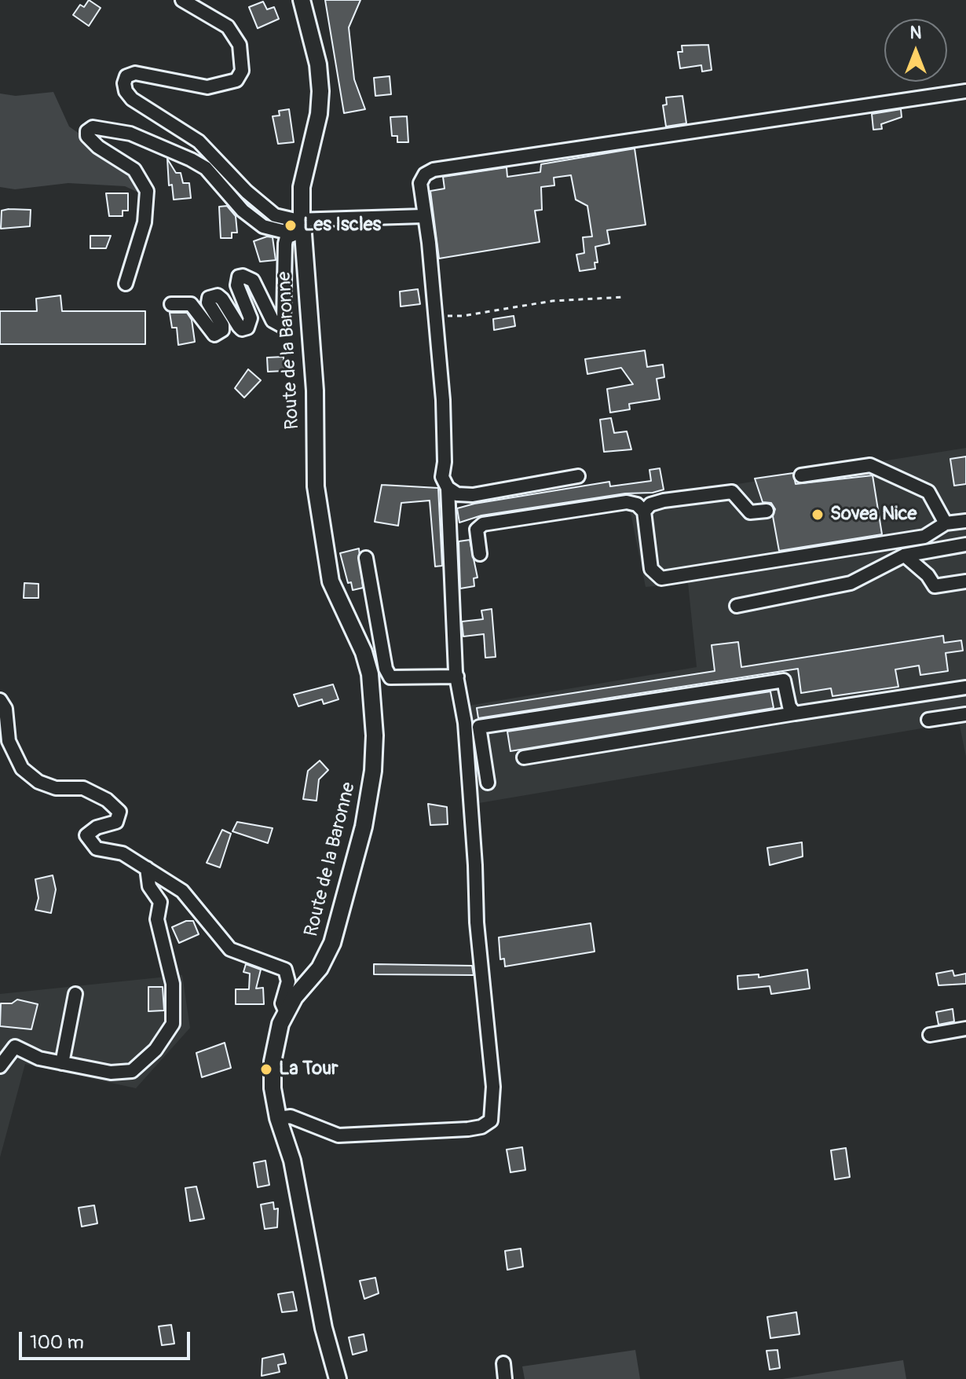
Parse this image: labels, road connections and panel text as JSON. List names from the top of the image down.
{
  "streets": {
    "main road": ["Route de la Baronne"]
  },
  "places": ["Les Iscles", "Sovea Nice", "La Tour"],
  "scale_bar": "100 m",
  "north": "top"
}
